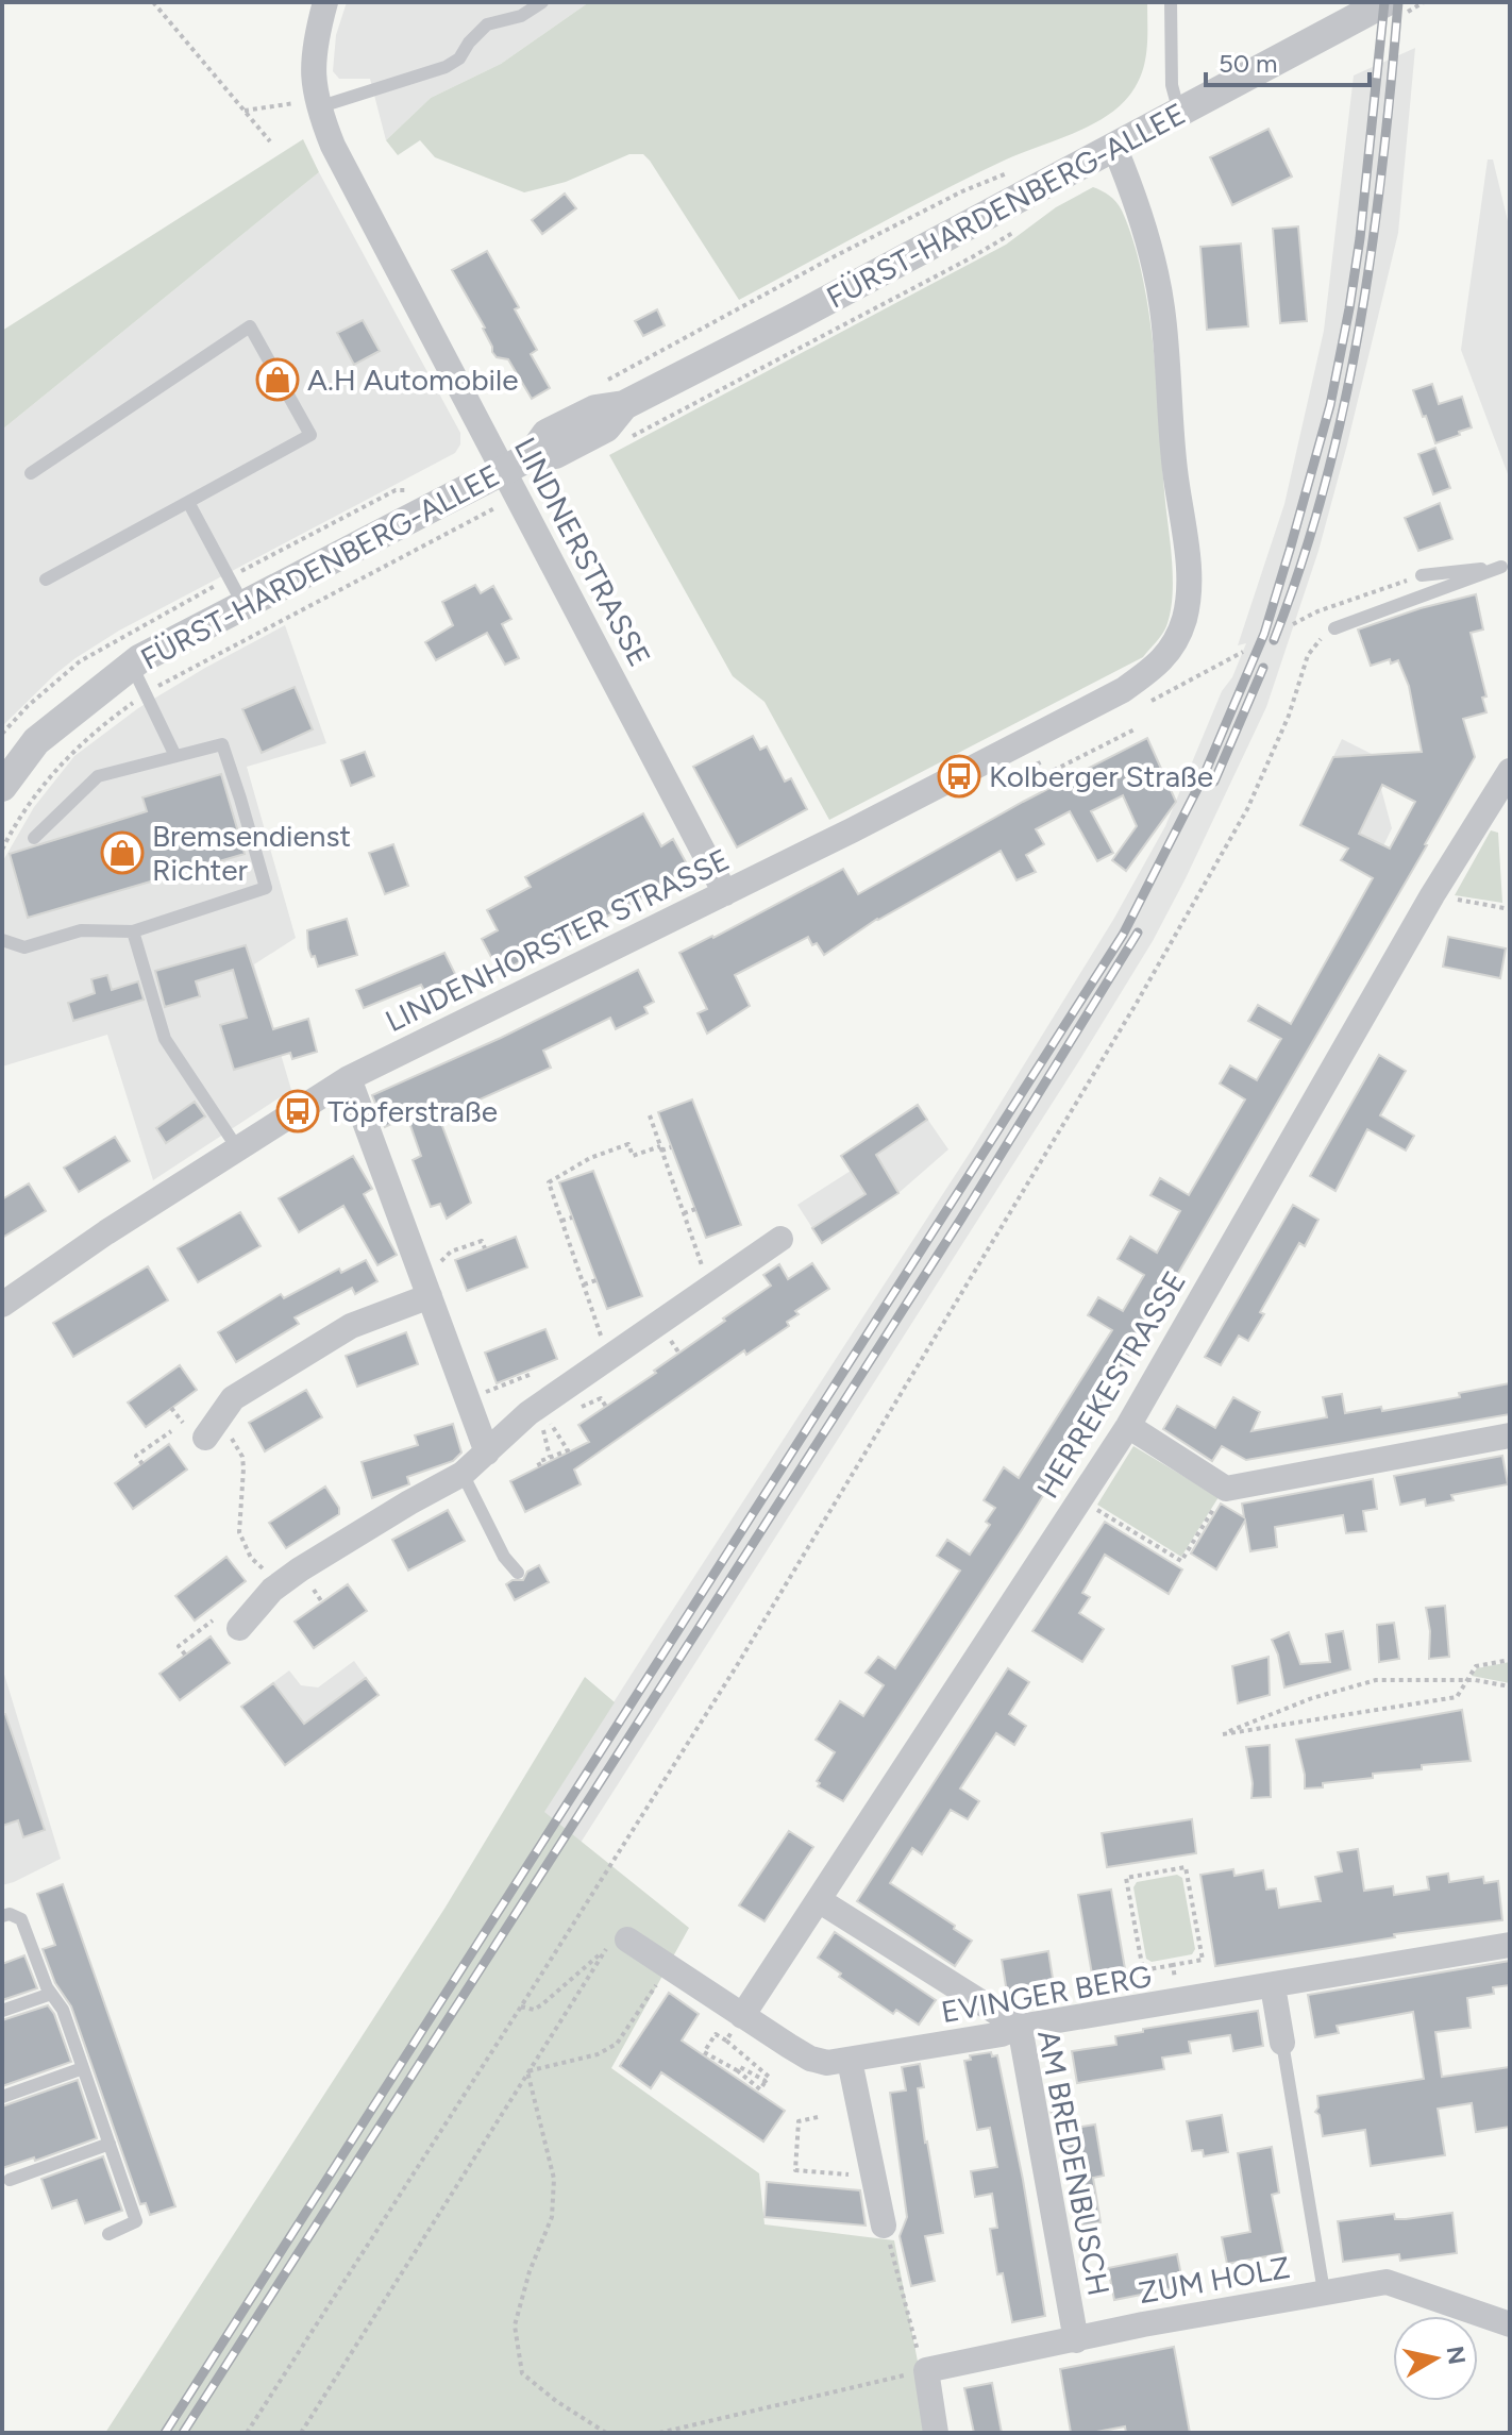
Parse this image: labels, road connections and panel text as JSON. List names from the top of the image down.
{
  "streets": {
    "street": [
      "FÜRST-HARDENBERG-ALLEE",
      "LINDNERSTRASSE",
      "LINDENHORSTER STRASSE",
      "HERREKESTRASSE",
      "EVINGER BERG",
      "AM BREDENBUSCH",
      "ZUM HOLZ"
    ]
  },
  "crossings": [
    ["FÜRST-HARDENBERG-ALLEE", "LINDNERSTRASSE"],
    ["FÜRST-HARDENBERG-ALLEE", "LINDENHORSTER STRASSE"],
    ["LINDNERSTRASSE", "LINDENHORSTER STRASSE"],
    ["HERREKESTRASSE", "EVINGER BERG"],
    ["HERREKESTRASSE", "AM BREDENBUSCH"],
    ["EVINGER BERG", "AM BREDENBUSCH"],
    ["AM BREDENBUSCH", "ZUM HOLZ"]
  ],
  "places": {
    "shop": ["A.H Automobile", "Bremsendienst Richter"],
    "bus stop": ["Kolberger Straße", "Töpferstraße"]
  },
  "scale_bar": "50 m",
  "north": "right"
}
